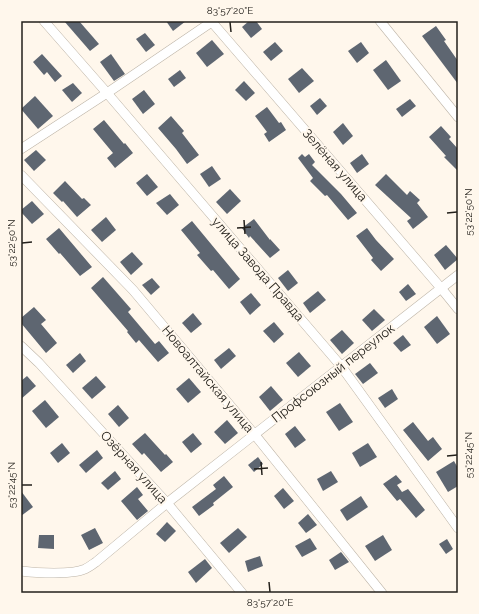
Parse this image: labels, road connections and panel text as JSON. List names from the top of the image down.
{
  "streets": {
    "street": [
      "Зелёная улица",
      "улица Завода Правда",
      "Профсоюзный переулок",
      "Новоалтайская улица",
      "Озёрная улица"
    ]
  },
  "crossings": [
    ["Зелёная улица", "Профсоюзный переулок"],
    ["улица Завода Правда", "Профсоюзный переулок"],
    ["Профсоюзный переулок", "Новоалтайская улица"],
    ["Профсоюзный переулок", "Озёрная улица"]
  ],
  "coordinates": ["83°57'20\"E", "53°22'50\"N", "53°22'45\"N"]
}
